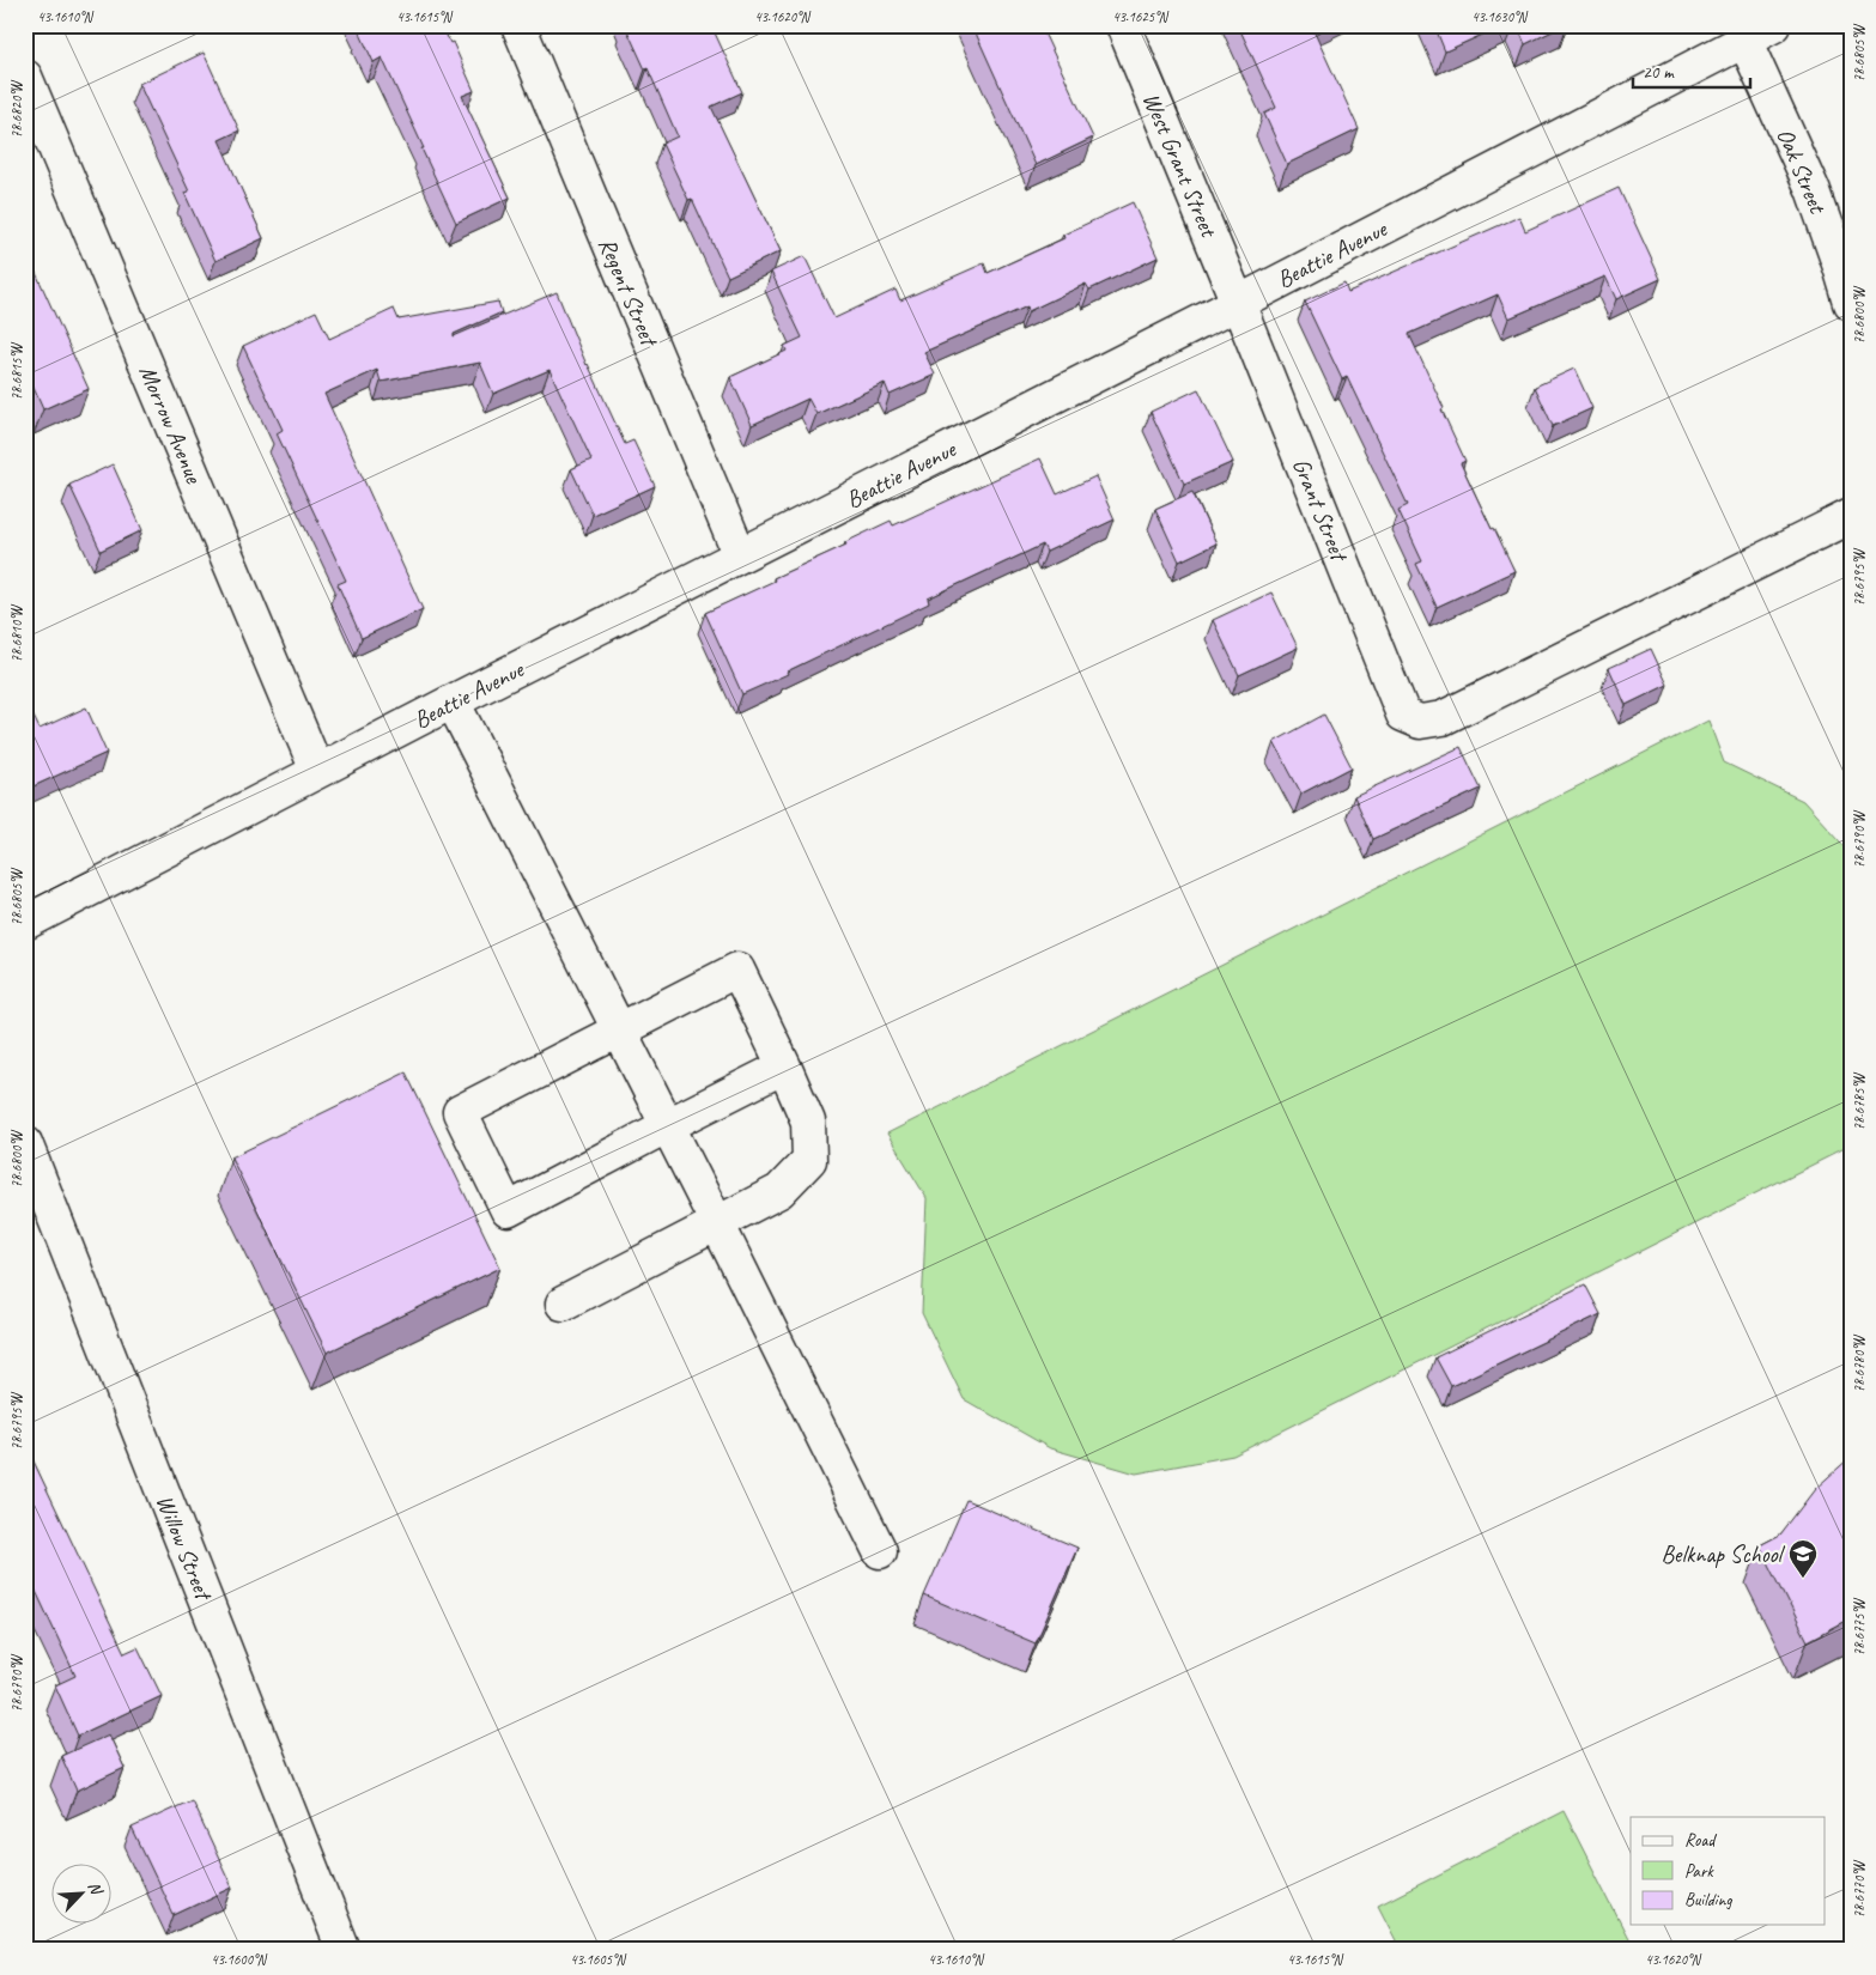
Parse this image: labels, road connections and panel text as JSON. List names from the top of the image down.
{
  "streets": {
    "street": [
      "West Grant Street",
      "Oak Street",
      "Beattie Avenue",
      "Regent Street",
      "Morrow Avenue",
      "Grant Street",
      "Willow Street"
    ]
  },
  "crossings": [
    ["West Grant Street", "Beattie Avenue"],
    ["West Grant Street", "Grant Street"],
    ["Oak Street", "Beattie Avenue"],
    ["Beattie Avenue", "Regent Street"],
    ["Beattie Avenue", "Morrow Avenue"],
    ["Beattie Avenue", "Grant Street"]
  ],
  "places": {
    "school or university": ["Belknap School"]
  },
  "legend": ["Road", "Park", "Building"],
  "scale_bar": "20 m",
  "north": "top right",
  "coordinates": [
    "43.1610°N",
    "43.1615°N",
    "43.1620°N",
    "43.1625°N",
    "43.1630°N",
    "78.6805°W",
    "78.6820°W",
    "78.6800°W",
    "78.6815°W",
    "78.6795°W",
    "78.6810°W",
    "78.6790°W",
    "78.6785°W",
    "78.6780°W",
    "78.6775°W",
    "78.6770°W",
    "43.1600°N",
    "43.1605°N"
  ]
}
